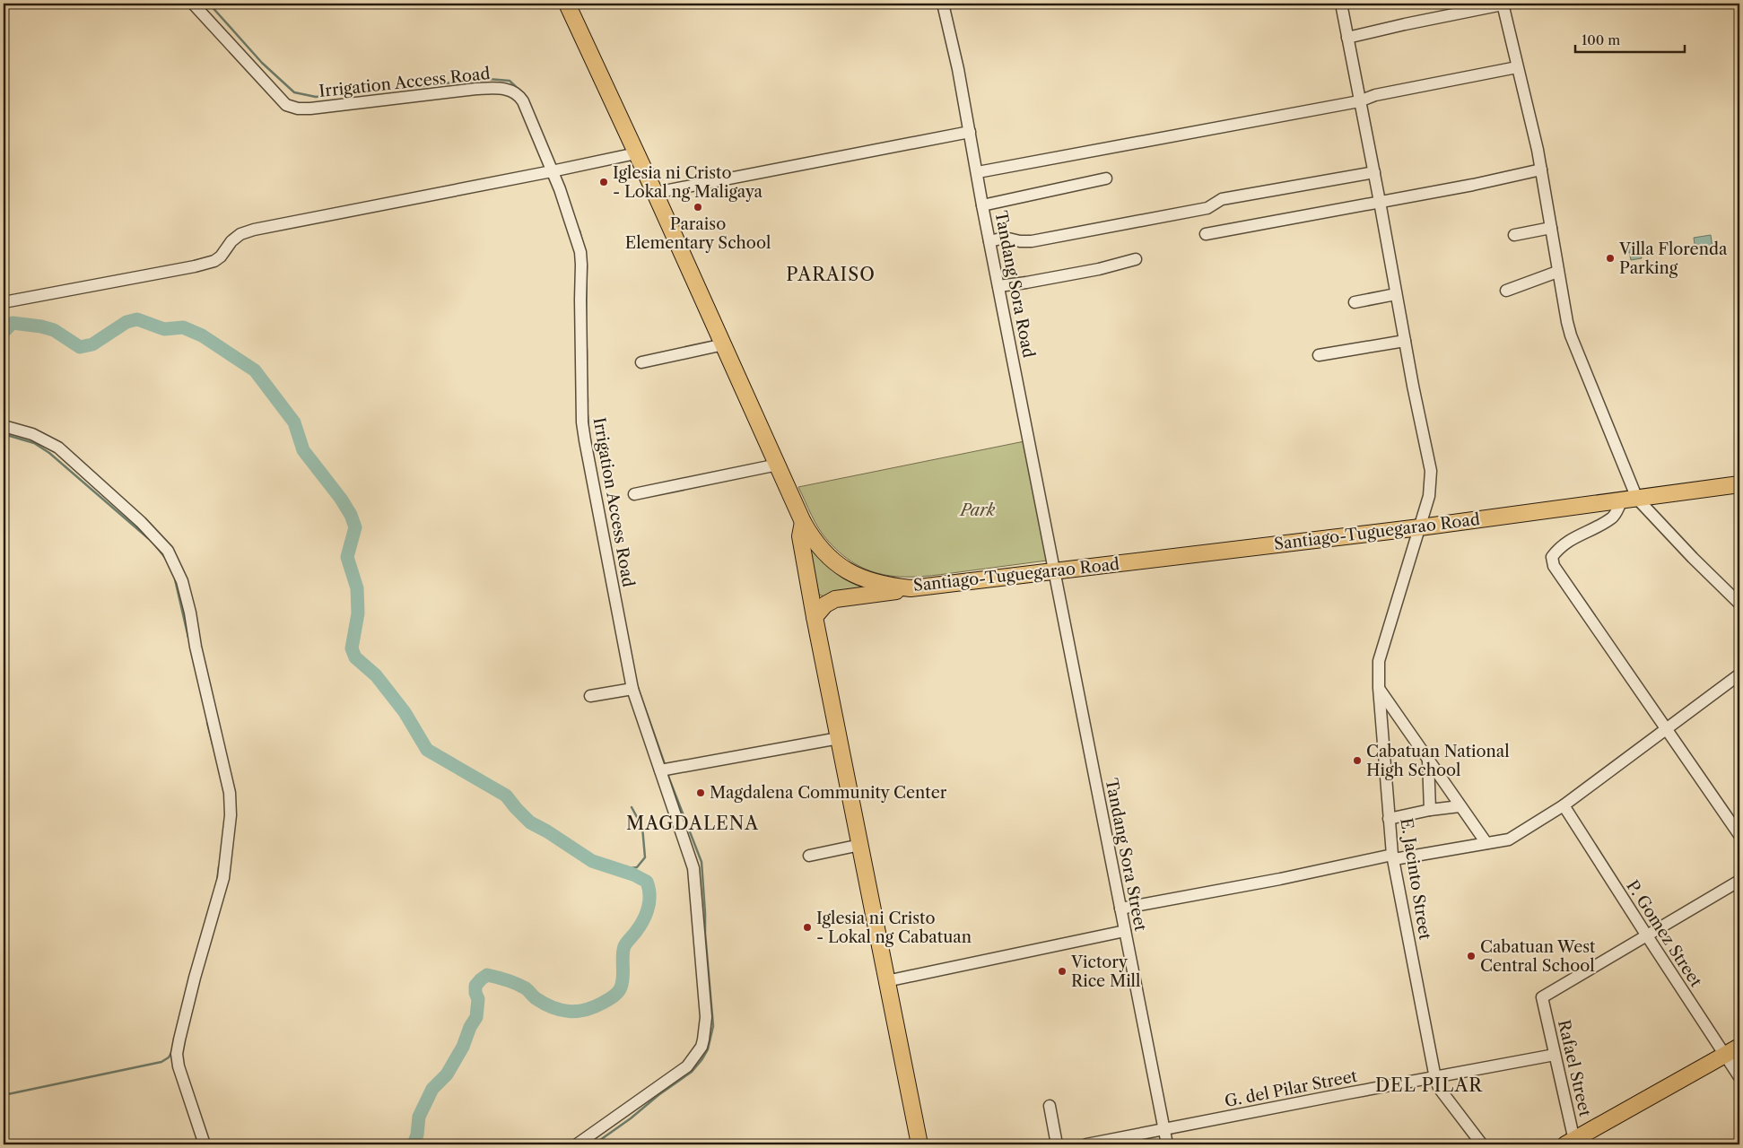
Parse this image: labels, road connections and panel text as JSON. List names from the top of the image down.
{
  "streets": {
    "highway": ["Santiago-Tuguegarao Road"],
    "street": [
      "Irrigation Access Road",
      "Tandang Sora Road",
      "Tandang Sora Street",
      "E. Jacinto Street",
      "P. Gomez Street",
      "Rafael Street",
      "G. del Pilar Street"
    ]
  },
  "crossings": [
    ["Tandang Sora Road", "Santiago-Tuguegarao Road"],
    ["Tandang Sora Road", "Tandang Sora Street"],
    ["Santiago-Tuguegarao Road", "Tandang Sora Street"],
    ["Santiago-Tuguegarao Road", "E. Jacinto Street"],
    ["Tandang Sora Street", "G. del Pilar Street"],
    ["E. Jacinto Street", "G. del Pilar Street"],
    ["P. Gomez Street", "Rafael Street"],
    ["Rafael Street", "G. del Pilar Street"]
  ],
  "districts": ["PARAISO", "MAGDALENA", "DEL PILAR"],
  "parks": ["Park"],
  "places": [
    "Iglesia ni Cristo - Lokal ng Maligaya",
    "Paraiso Elementary School",
    "Villa Florenda Parking",
    "Cabatuan National High School",
    "Magdalena Community Center",
    "Iglesia ni Cristo - Lokal ng Cabatuan",
    "Cabatuan West Central School",
    "Victory Rice Mill"
  ],
  "scale_bar": "100 m"
}
